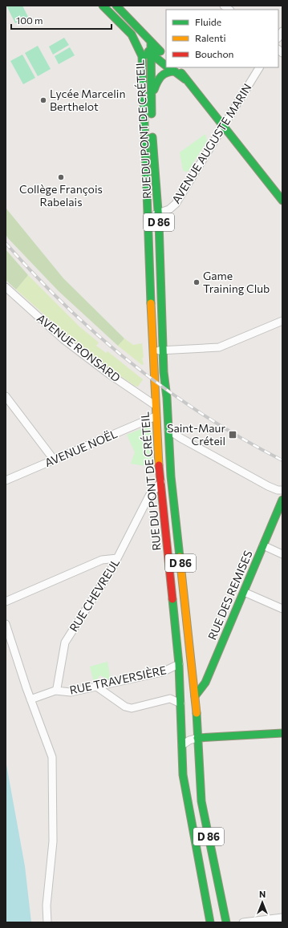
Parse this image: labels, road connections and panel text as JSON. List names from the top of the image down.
{
  "streets": {
    "main road": ["RUE DU PONT DE CRÉTEIL", "D 86", "RUE DES REMISES"],
    "street": [
      "AVENUE AUGUSTE MARIN",
      "AVENUE RONSARD",
      "AVENUE NOËL",
      "RUE CHEVREUL",
      "RUE TRAVERSIÈRE"
    ]
  },
  "crossings": [
    ["RUE DU PONT DE CRÉTEIL", "AVENUE AUGUSTE MARIN"],
    ["RUE DU PONT DE CRÉTEIL", "D 86"],
    ["RUE DU PONT DE CRÉTEIL", "AVENUE RONSARD"],
    ["RUE DU PONT DE CRÉTEIL", "AVENUE NOËL"],
    ["RUE DU PONT DE CRÉTEIL", "RUE CHEVREUL"],
    ["RUE DU PONT DE CRÉTEIL", "RUE DES REMISES"],
    ["RUE DU PONT DE CRÉTEIL", "RUE TRAVERSIÈRE"],
    ["RUE CHEVREUL", "RUE TRAVERSIÈRE"]
  ],
  "places": {
    "other": ["Lycée Marcelin Berthelot", "Collège François Rabelais", "Game Training Club"],
    "transit": ["Saint-Maur Créteil"]
  },
  "legend": ["Fluide", "Ralenti", "Bouchon"],
  "scale_bar": "100 m",
  "north": "top"
}
